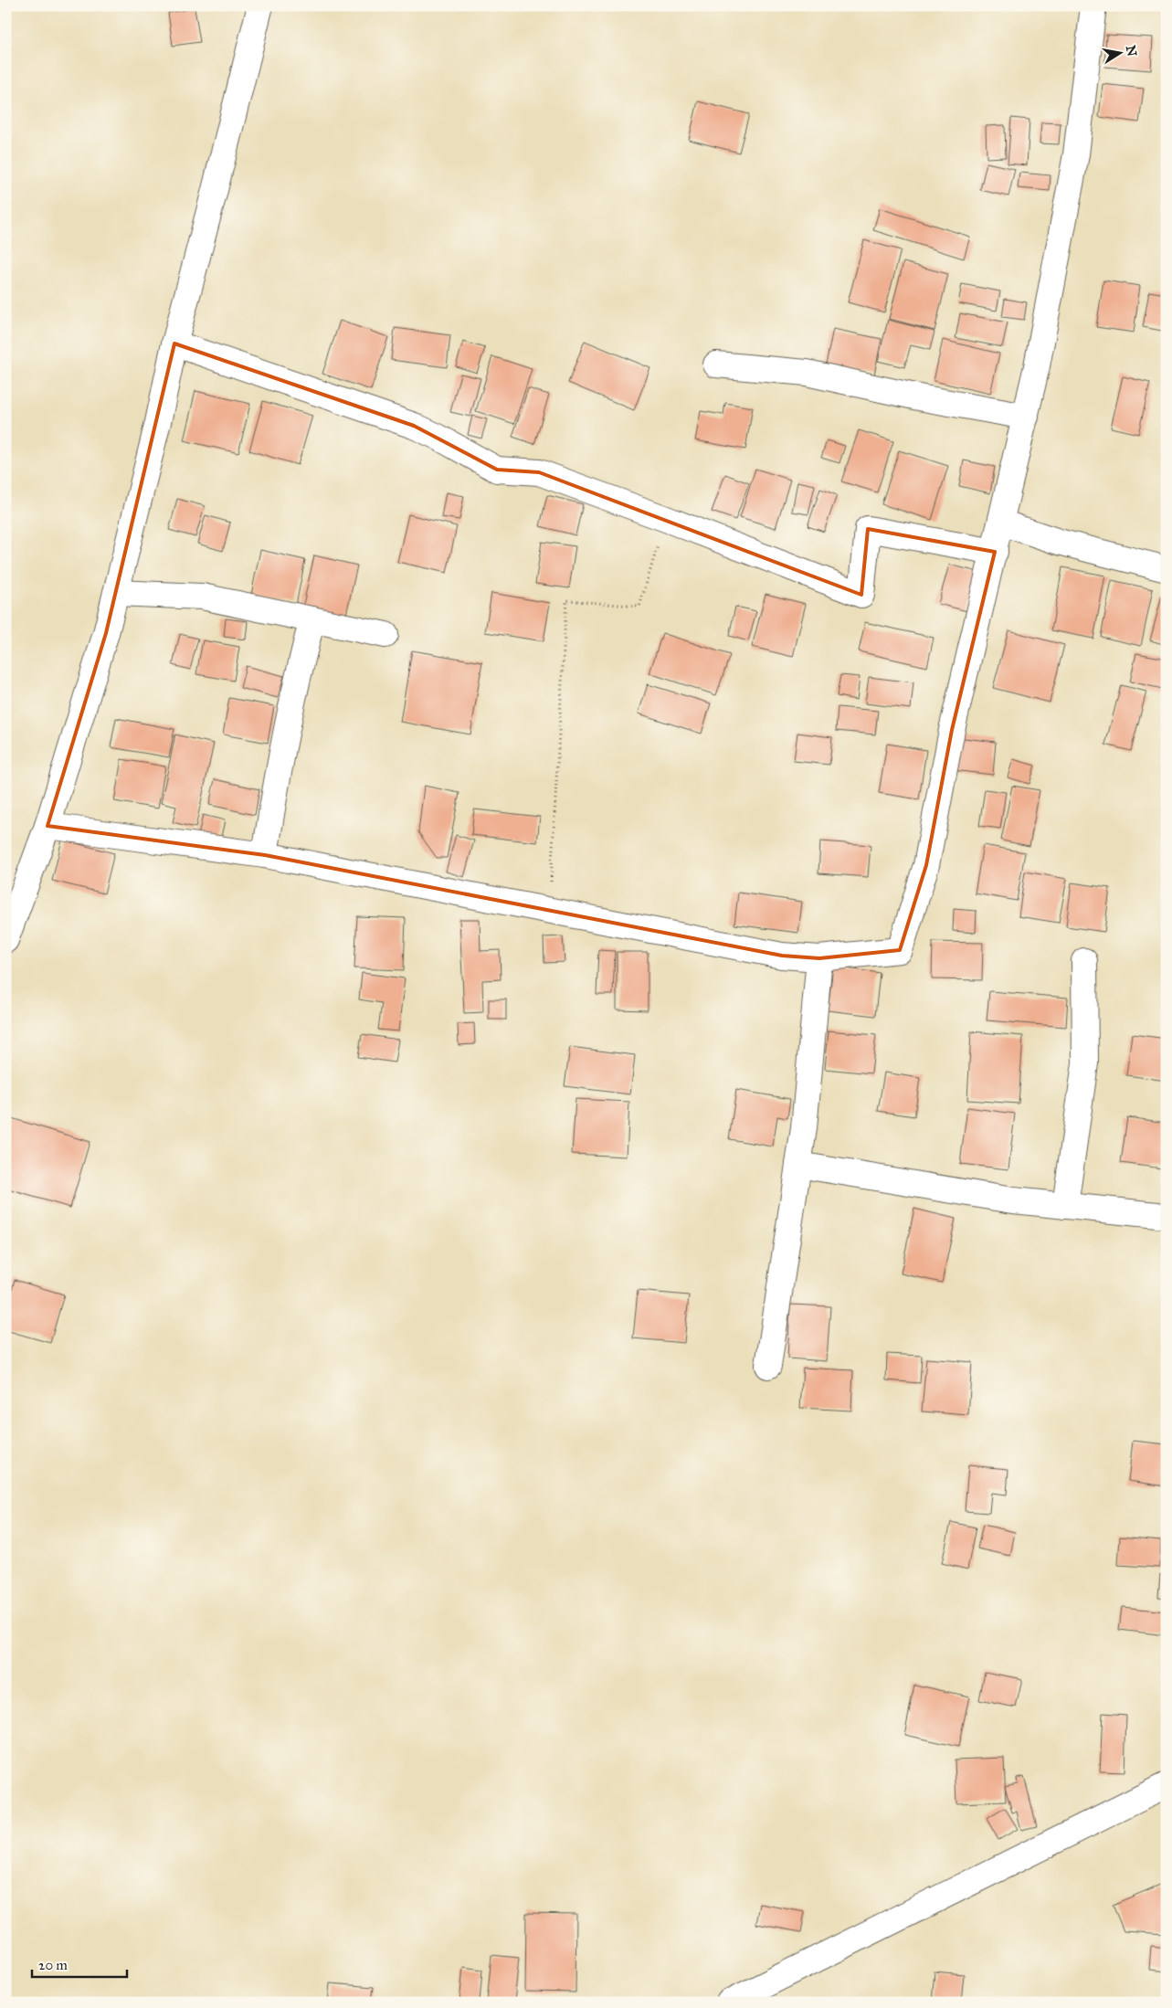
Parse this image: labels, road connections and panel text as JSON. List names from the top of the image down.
{
  "scale_bar": "20 m",
  "north": "right"
}
